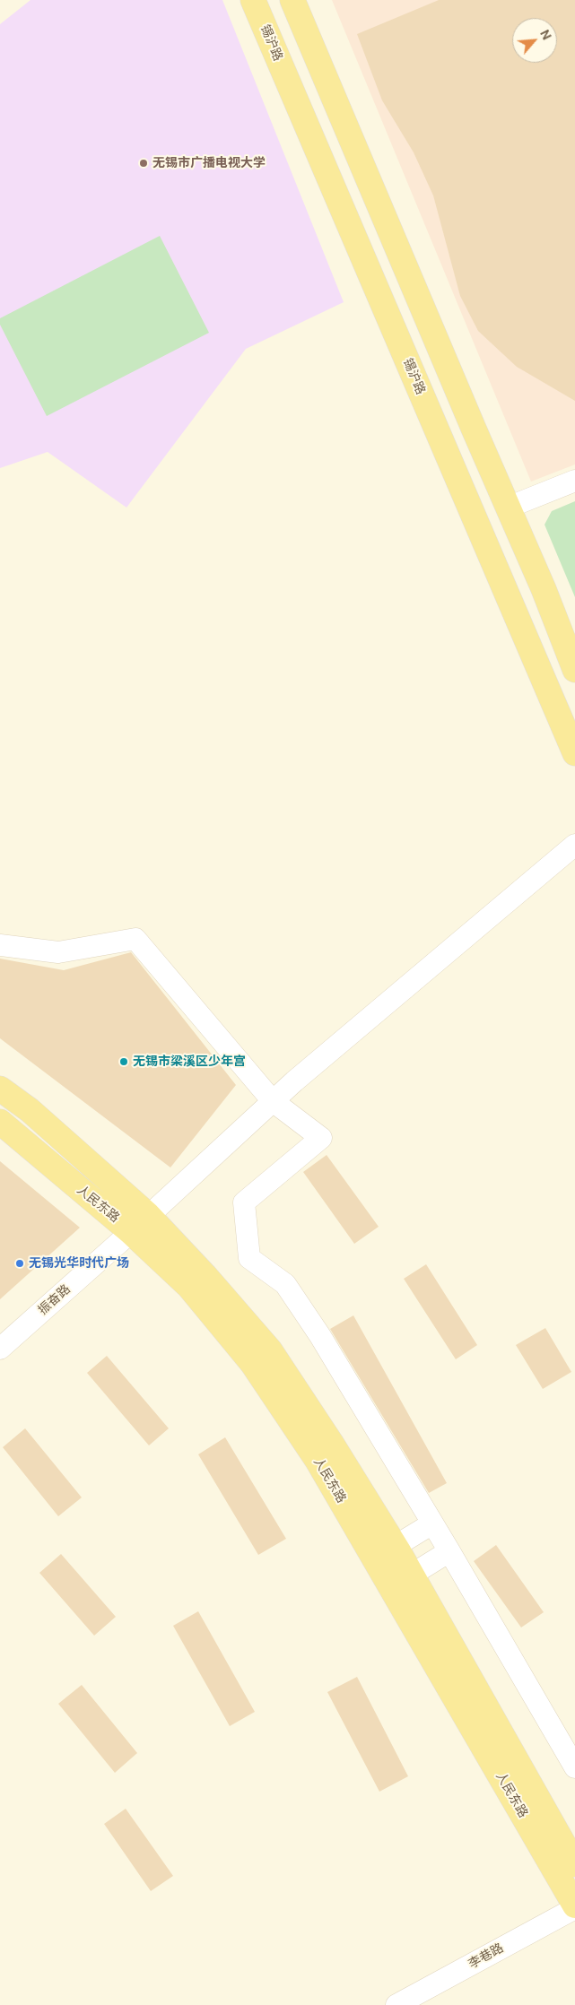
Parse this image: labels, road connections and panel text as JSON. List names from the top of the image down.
{
  "streets": {
    "main road": ["锡沪路", "人民东路"],
    "street": ["振奋路", "李巷路"]
  },
  "crossings": [
    ["人民东路", "振奋路"],
    ["人民东路", "李巷路"]
  ],
  "places": ["无锡市广播电视大学", "无锡市梁溪区少年宫", "无锡光华时代广场"],
  "north": "top right"
}
